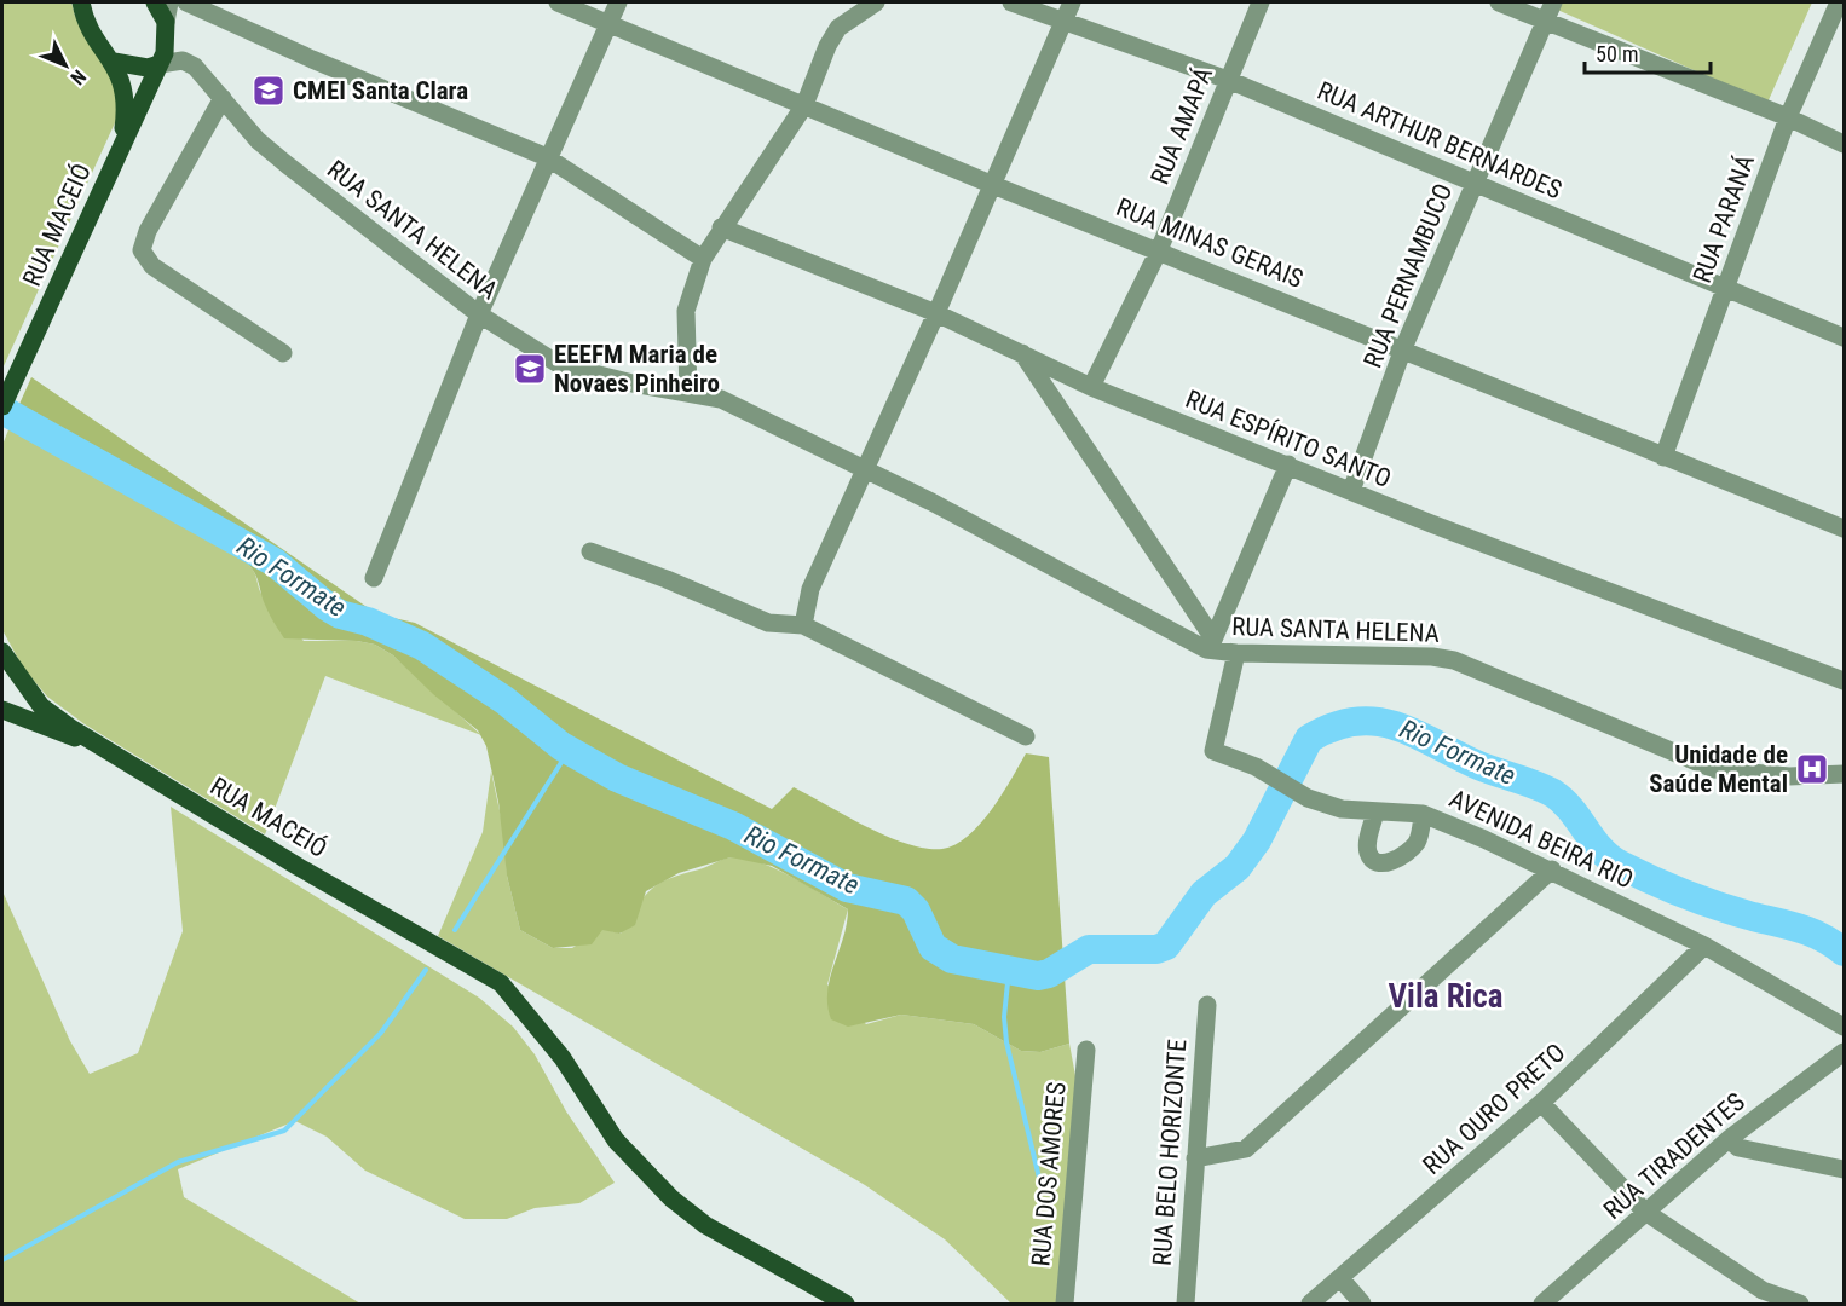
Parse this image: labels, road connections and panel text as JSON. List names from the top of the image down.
{
  "streets": {
    "main road": ["RUA MACEIÓ", "RUA SANTA HELENA"],
    "street": [
      "RUA AMAPÁ",
      "RUA ARTHUR BERNARDES",
      "RUA PARANÁ",
      "RUA MINAS GERAIS",
      "RUA PERNAMBUCO",
      "RUA ESPÍRITO SANTO",
      "AVENIDA BEIRA RIO",
      "RUA OURO PRETO",
      "RUA BELO HORIZONTE",
      "RUA TIRADENTES",
      "RUA DOS AMORES"
    ]
  },
  "crossings": [
    ["RUA AMAPÁ", "RUA ARTHUR BERNARDES"],
    ["RUA AMAPÁ", "RUA MINAS GERAIS"],
    ["RUA AMAPÁ", "RUA ESPÍRITO SANTO"],
    ["RUA ARTHUR BERNARDES", "RUA PARANÁ"],
    ["RUA ARTHUR BERNARDES", "RUA PERNAMBUCO"],
    ["RUA PARANÁ", "RUA MINAS GERAIS"],
    ["RUA MACEIÓ", "RUA SANTA HELENA"],
    ["RUA SANTA HELENA", "AVENIDA BEIRA RIO"],
    ["RUA MINAS GERAIS", "RUA PERNAMBUCO"],
    ["RUA PERNAMBUCO", "RUA ESPÍRITO SANTO"],
    ["AVENIDA BEIRA RIO", "RUA OURO PRETO"]
  ],
  "districts": ["Vila Rica"],
  "water": ["Rio Formate"],
  "places": {
    "school or university": ["CMEI Santa Clara", "EEEFM Maria de Novaes Pinheiro"],
    "hospital": ["Unidade de Saúde Mental"]
  },
  "scale_bar": "50 m",
  "north": "bottom right"
}
